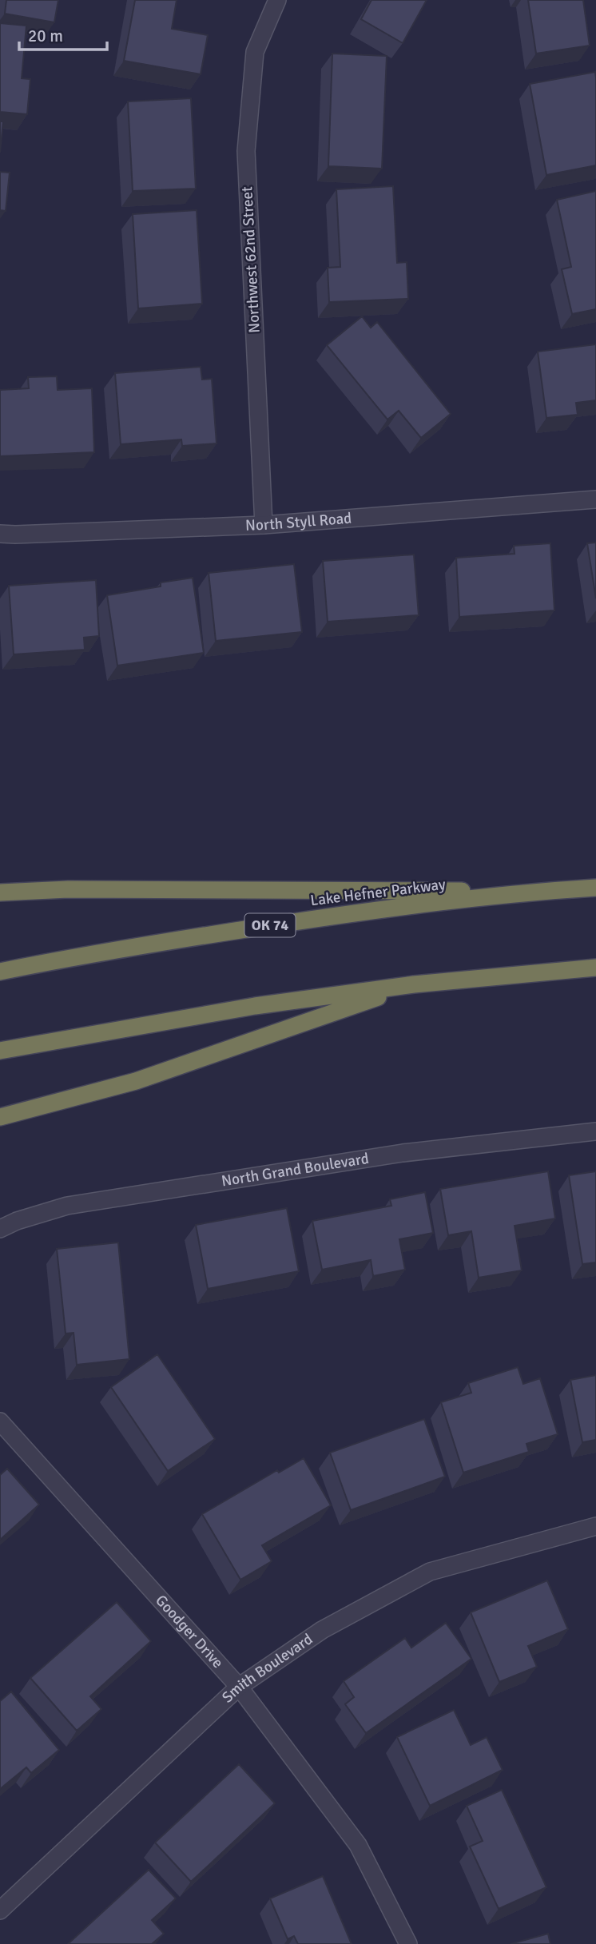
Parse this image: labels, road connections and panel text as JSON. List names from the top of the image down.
{
  "streets": {
    "highway": ["Lake Hefner Parkway", "OK 74"],
    "street": [
      "Northwest 62nd Street",
      "North Styll Road",
      "North Grand Boulevard",
      "Goodger Drive",
      "Smith Boulevard"
    ]
  },
  "crossings": [
    ["Northwest 62nd Street", "North Styll Road"],
    ["Goodger Drive", "Smith Boulevard"]
  ],
  "scale_bar": "20 m"
}
